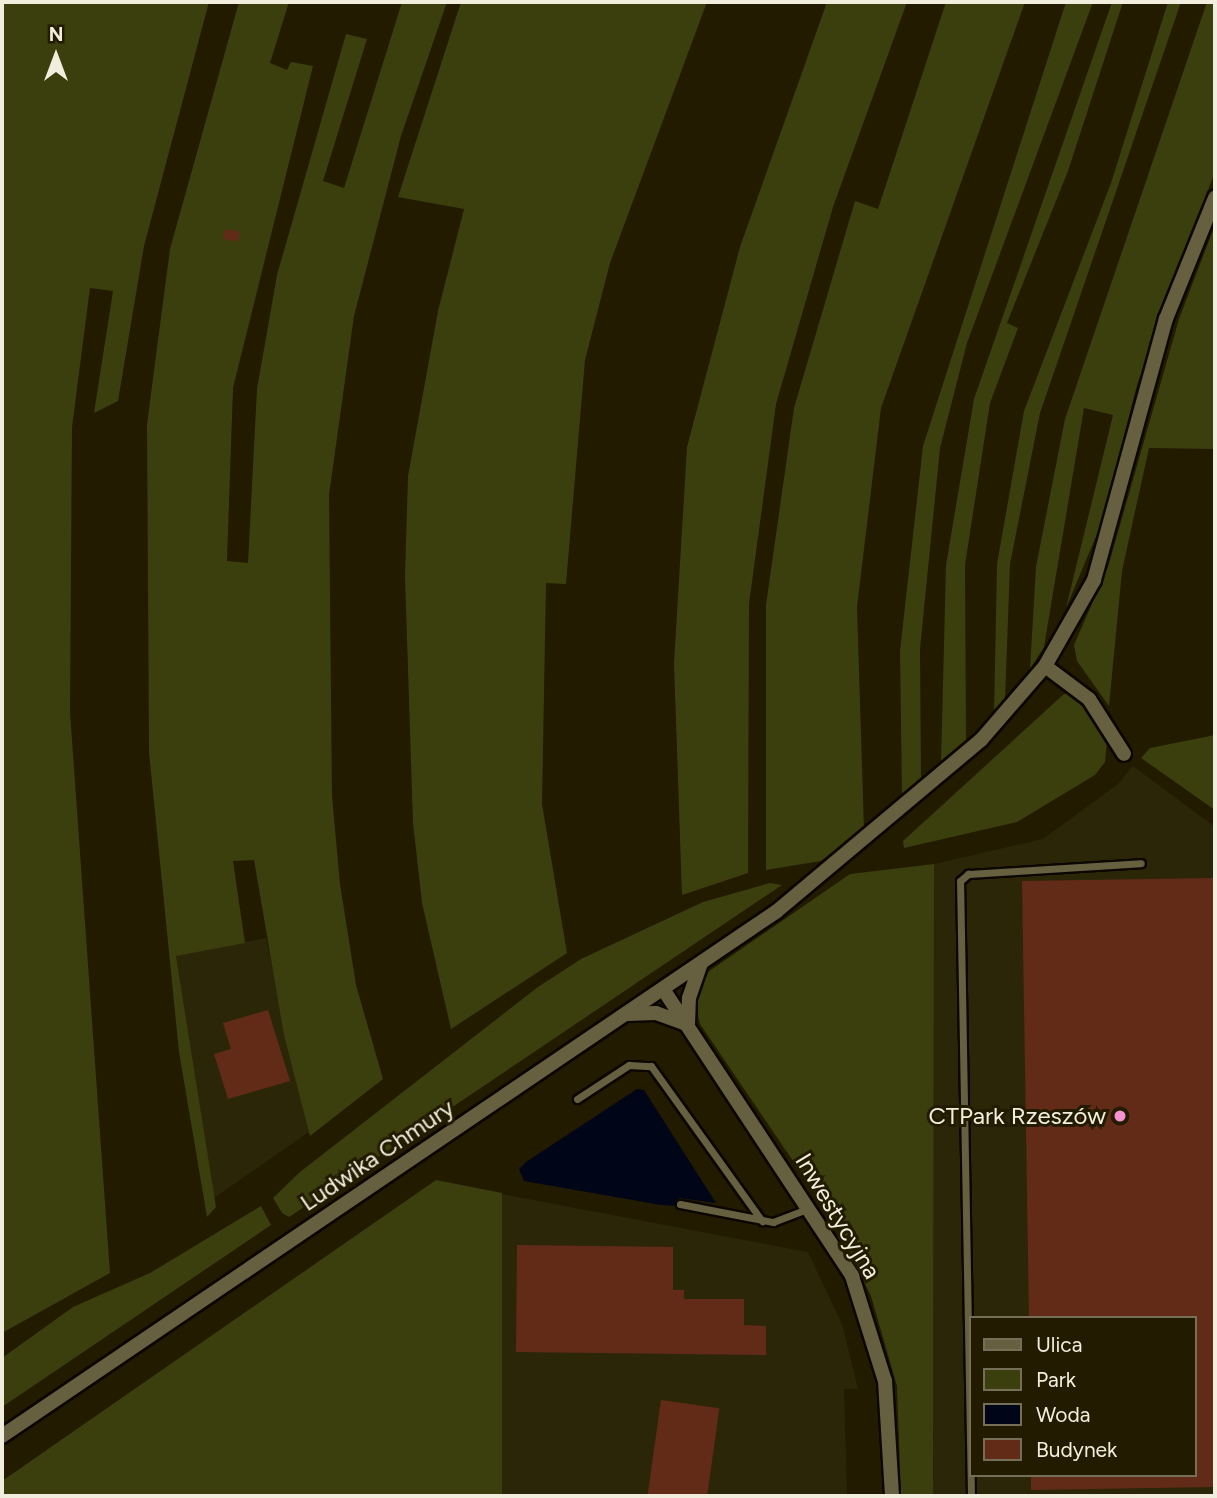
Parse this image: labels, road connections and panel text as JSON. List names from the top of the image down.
{
  "streets": {
    "street": ["Ludwika Chmury", "Inwestycyjna"]
  },
  "crossings": [
    ["Ludwika Chmury", "Inwestycyjna"]
  ],
  "places": ["CTPark Rzeszów"],
  "legend": [
    "Ulica",
    "Park",
    "Woda",
    "Budynek"
  ],
  "north": "top"
}
